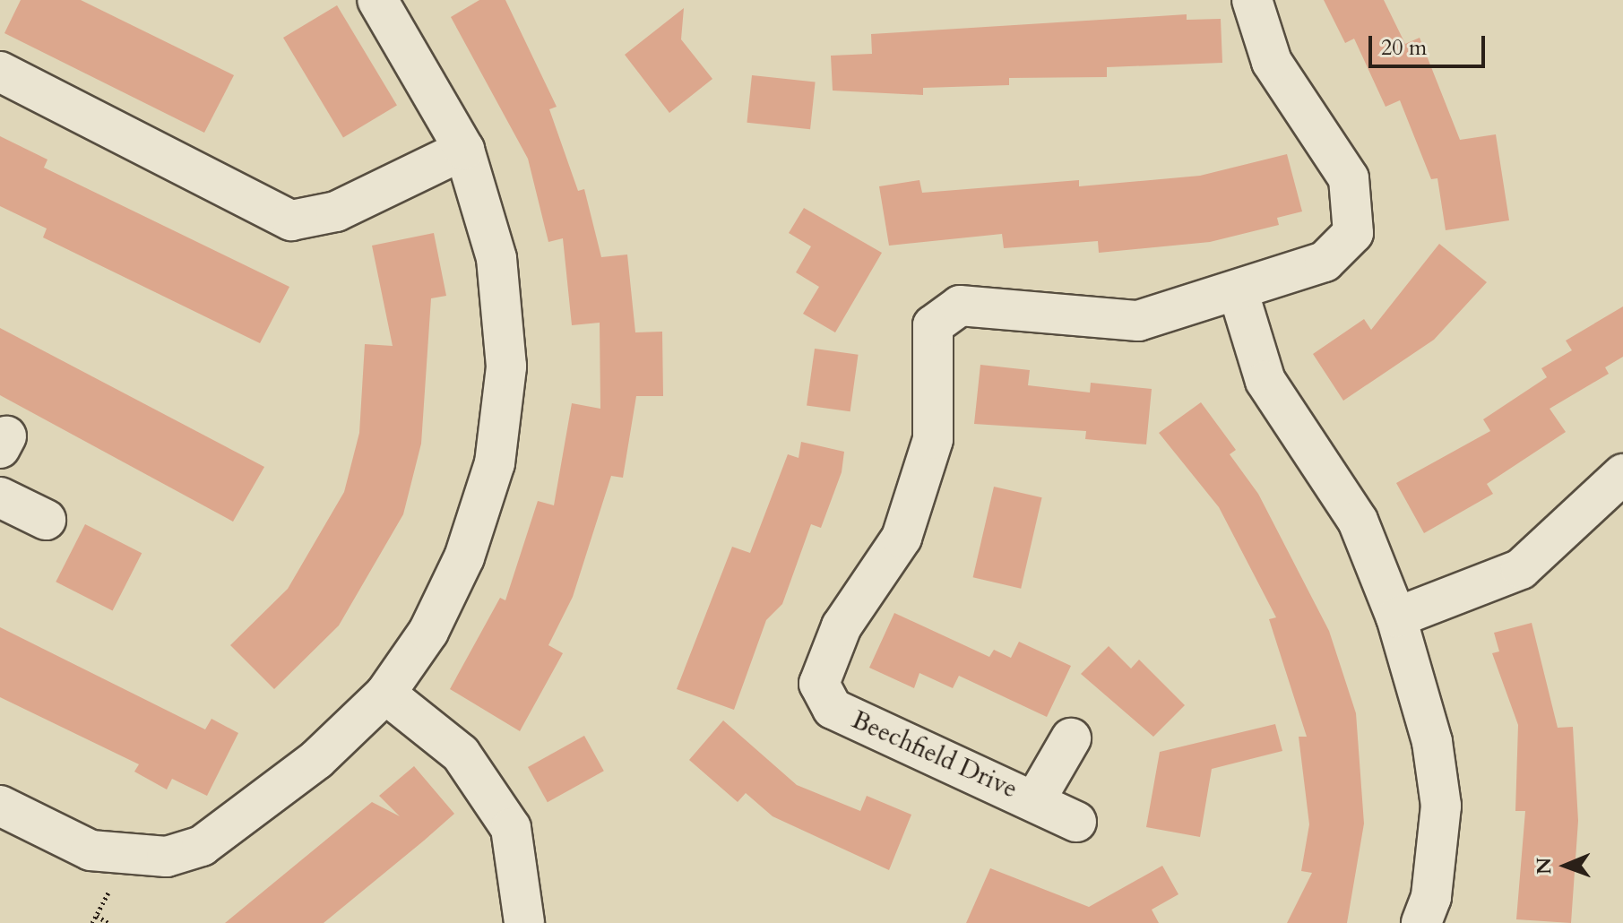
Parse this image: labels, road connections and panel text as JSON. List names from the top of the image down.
{
  "streets": {
    "street": ["Beechfield Drive"]
  },
  "scale_bar": "20 m",
  "north": "left"
}
